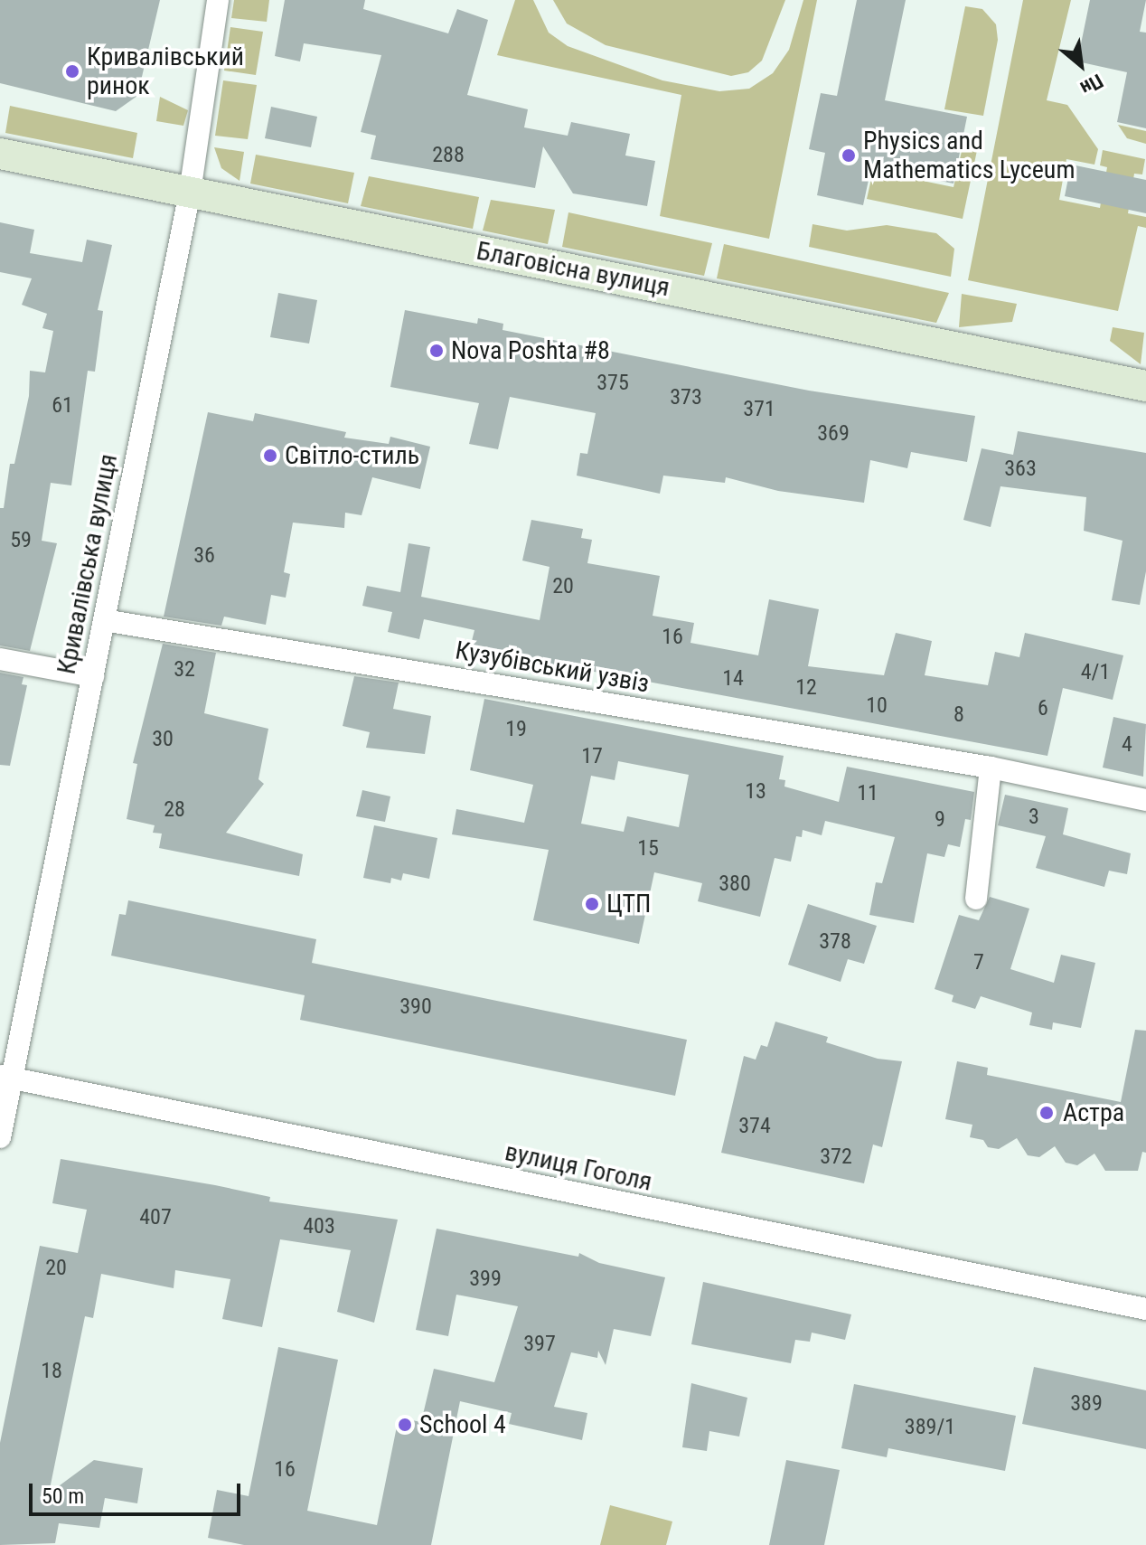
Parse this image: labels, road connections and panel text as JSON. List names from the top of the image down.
{
  "streets": {
    "main road": ["Благовісна вулиця"],
    "street": ["Кривалівська вулиця", "Кузубівський узвіз", "вулиця Гоголя"]
  },
  "crossings": [
    ["Благовісна вулиця", "Кривалівська вулиця"],
    ["Кривалівська вулиця", "Кузубівський узвіз"],
    ["Кривалівська вулиця", "вулиця Гоголя"]
  ],
  "places": [
    "Кривалівський ринок",
    "Physics and Mathematics Lyceum",
    "Nova Poshta #8",
    "Світло-стиль",
    "ЦТП",
    "Астра",
    "School 4"
  ],
  "house_numbers": [
    "288",
    "375",
    "373",
    "61",
    "371",
    "369",
    "363",
    "59",
    "36",
    "20",
    "16",
    "32",
    "4/1",
    "14",
    "12",
    "10",
    "6",
    "8",
    "19",
    "30",
    "4",
    "17",
    "13",
    "11",
    "28",
    "3",
    "9",
    "15",
    "380",
    "378",
    "7",
    "390",
    "374",
    "372",
    "407",
    "403",
    "20",
    "399",
    "397",
    "18",
    "389",
    "389/1",
    "16"
  ],
  "scale_bar": "50 m",
  "north": "bottom right"
}
